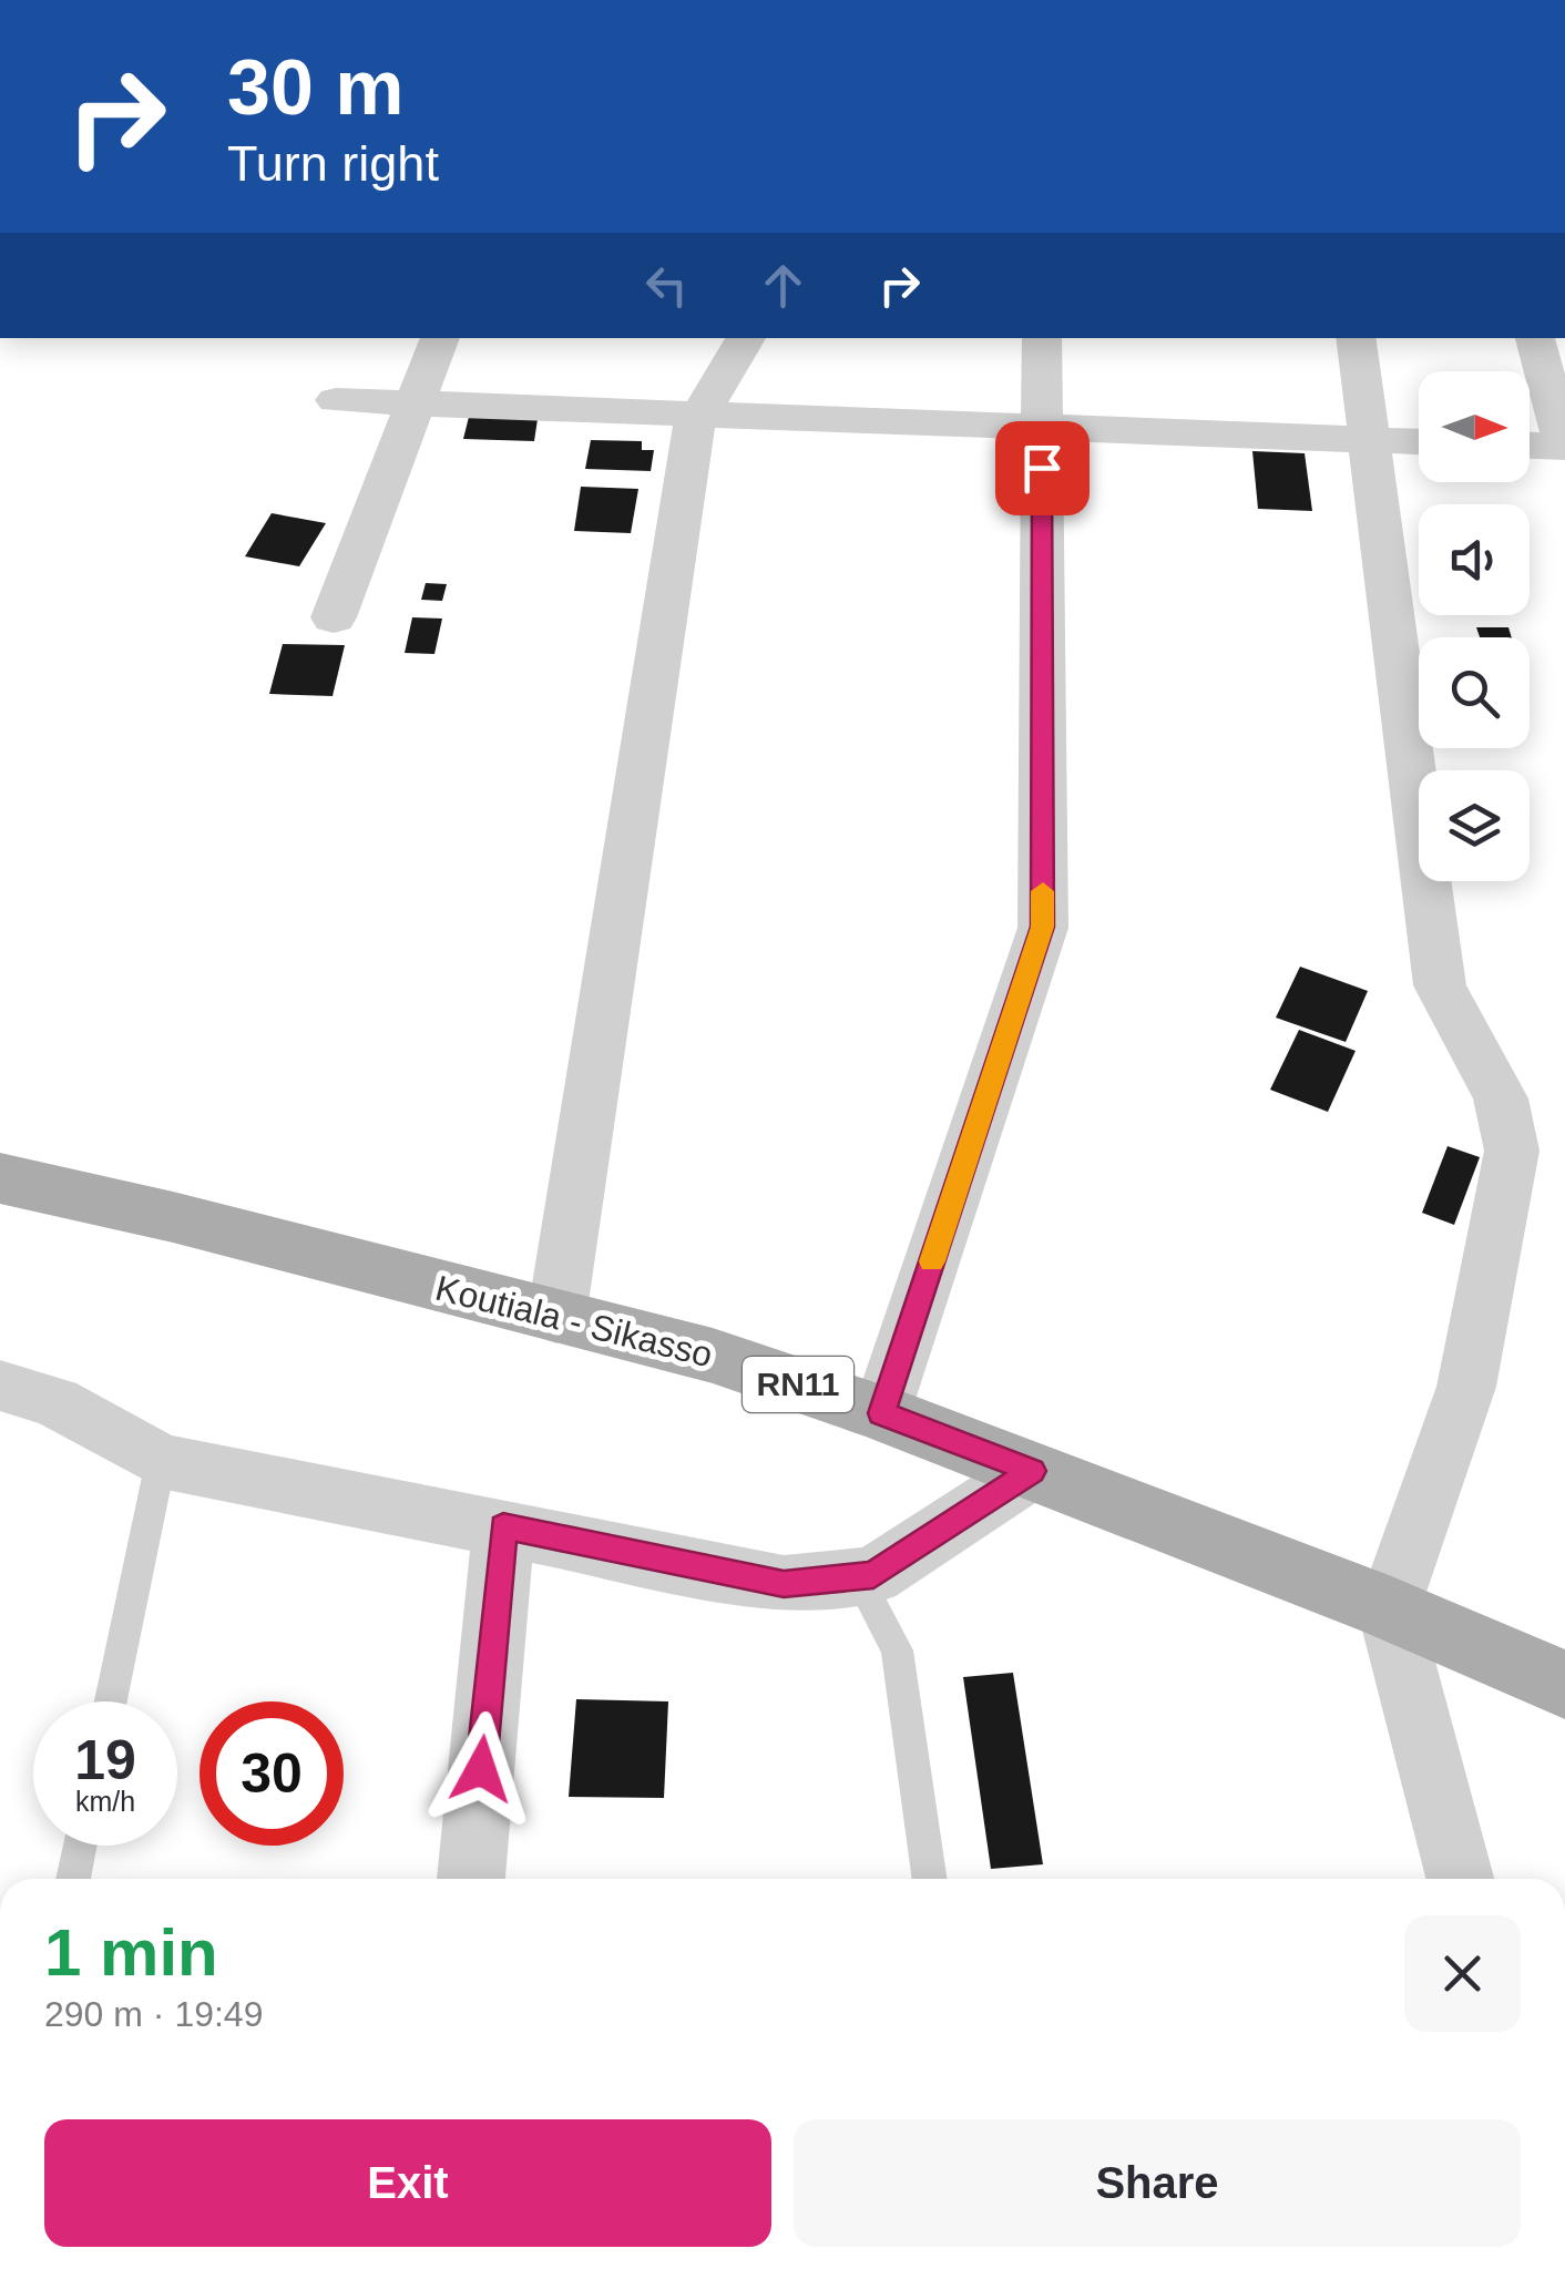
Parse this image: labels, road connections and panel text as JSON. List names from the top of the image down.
{
  "streets": {
    "main road": ["Koutiala - Sikasso", "RN11"]
  },
  "north": "right",
  "page": {
    "turn": ["30 m", "Turn right"],
    "speed": "19 km/h",
    "limit": "30",
    "heading": ["1 min", "290 m · 19:49"],
    "buttons": ["Exit", "Share"]
  }
}
